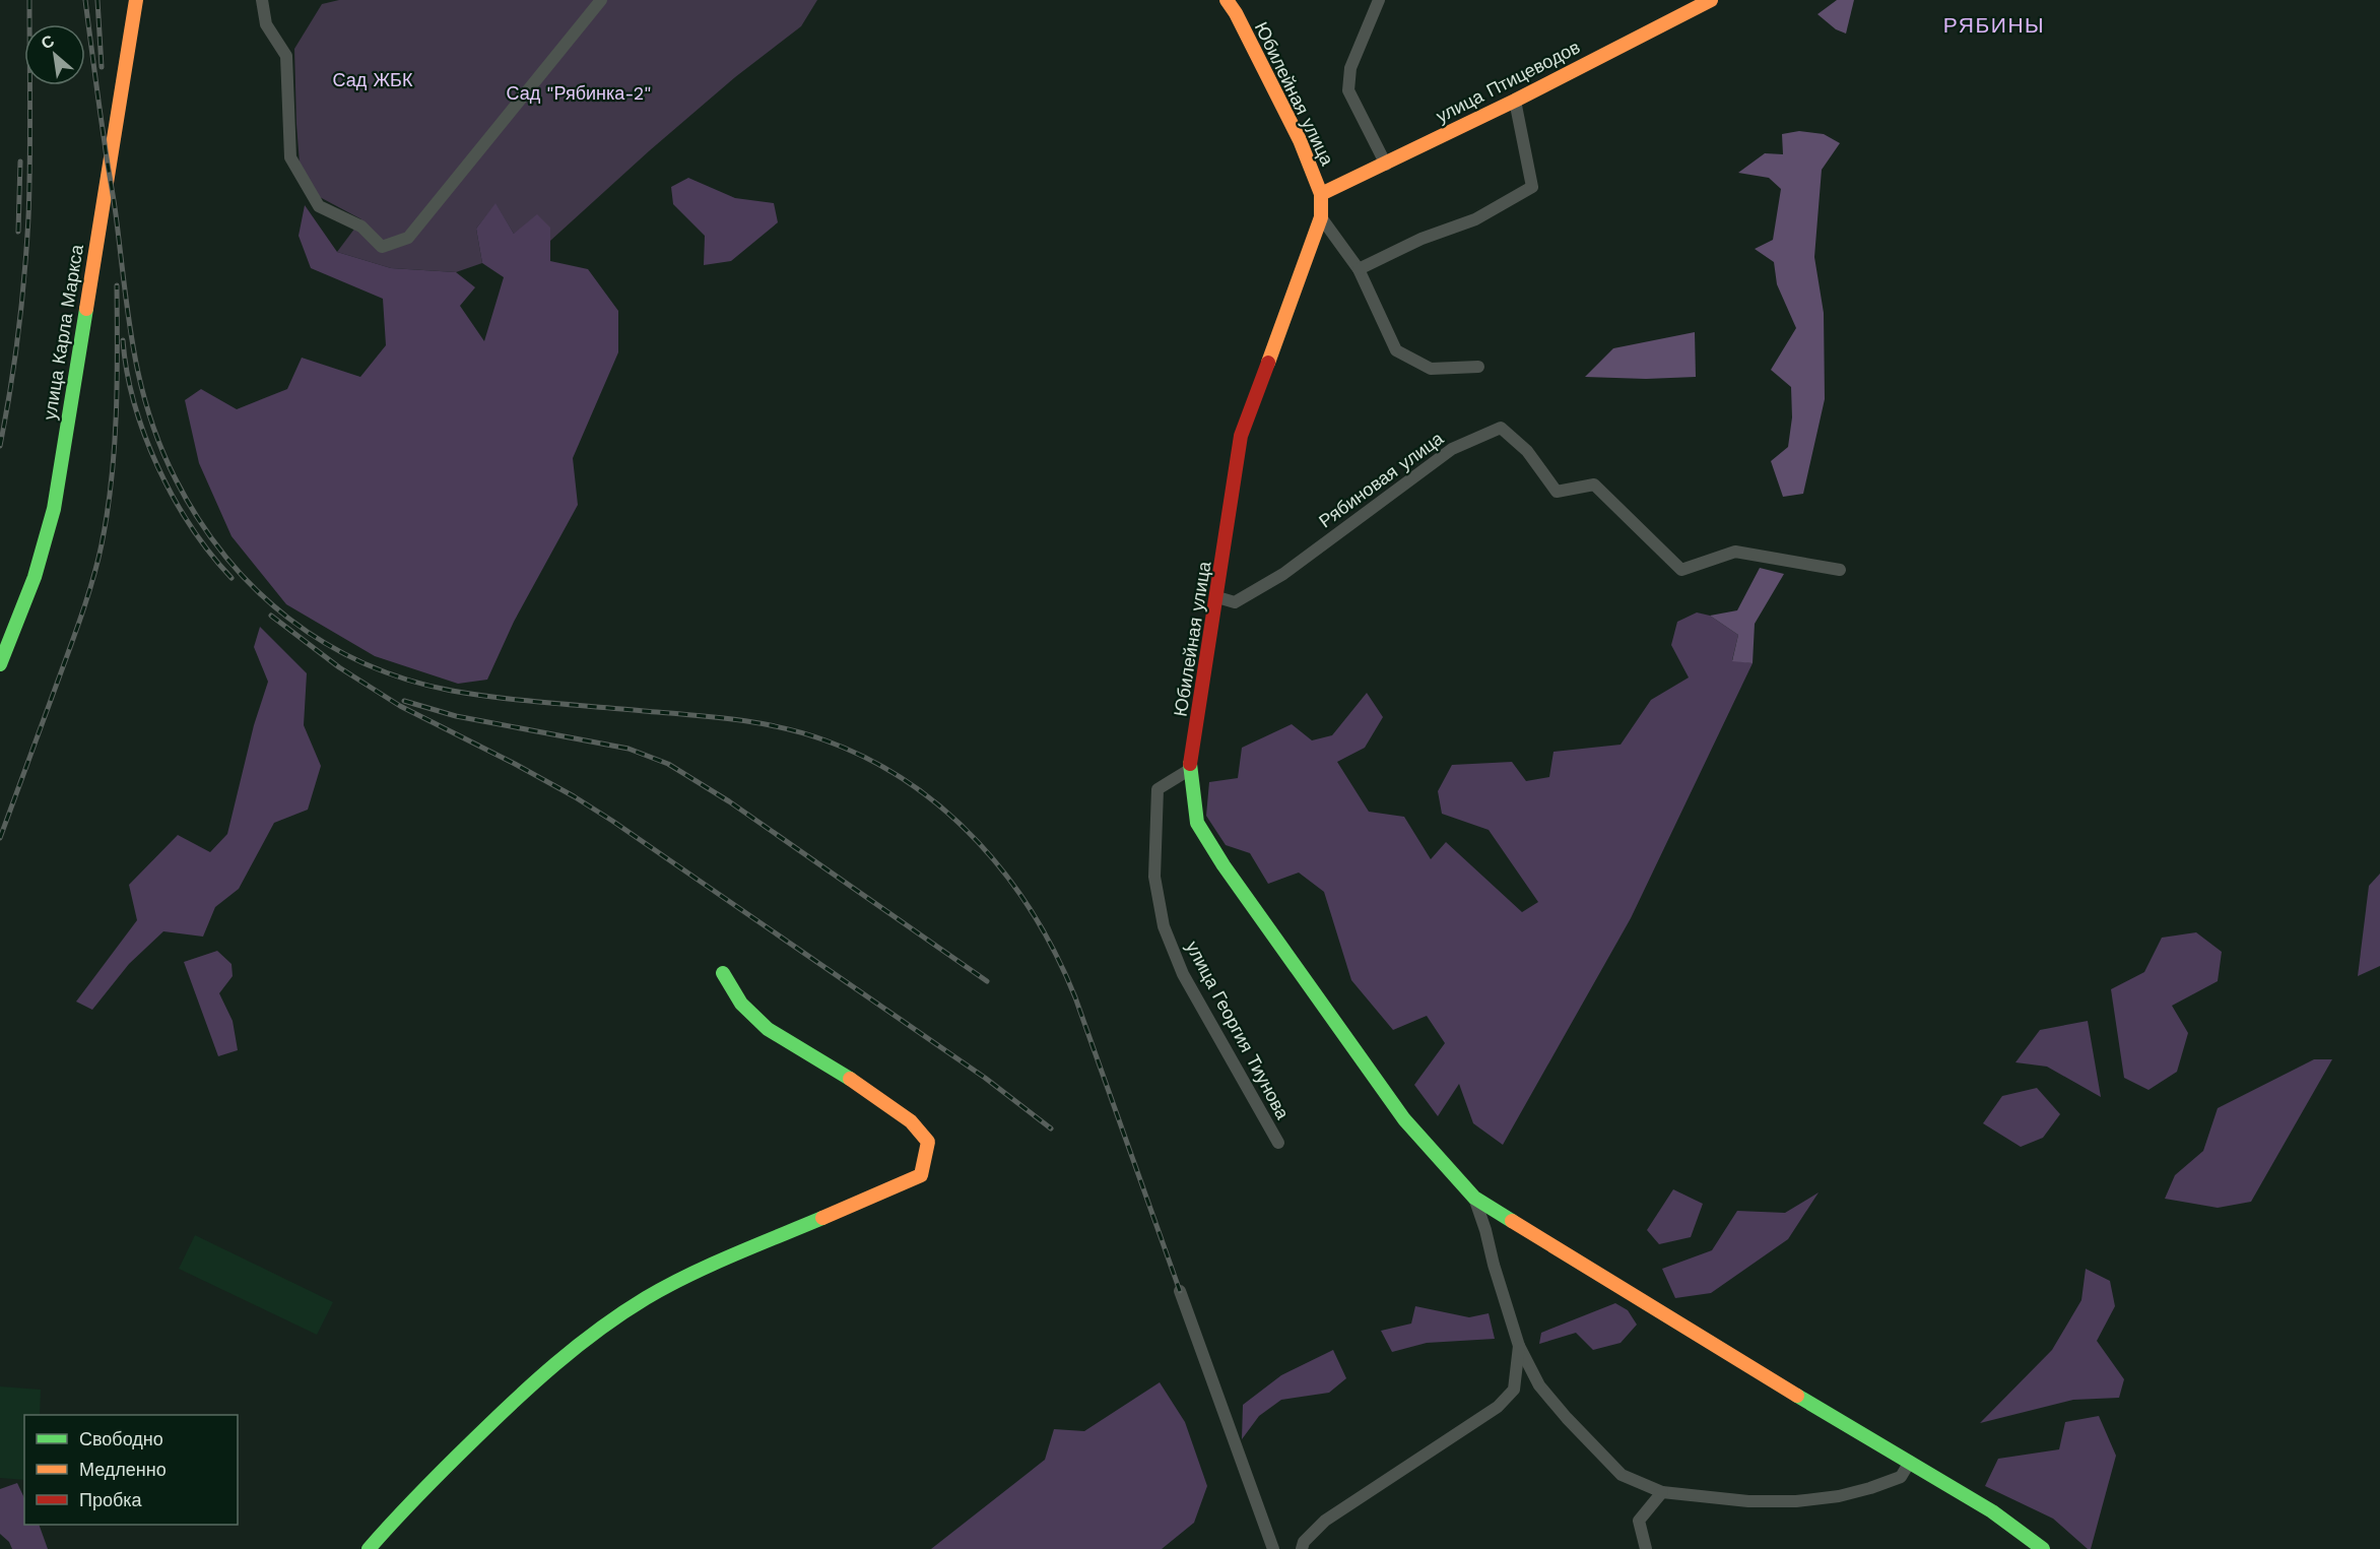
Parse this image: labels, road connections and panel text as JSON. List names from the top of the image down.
{
  "streets": {
    "street": [
      "улица Птицеводов",
      "Юбилейная улица",
      "улица Карла Маркса",
      "Рябиновая улица",
      "улица Георгия Тиунова"
    ]
  },
  "crossings": [
    ["улица Птицеводов", "Юбилейная улица"],
    ["Юбилейная улица", "Рябиновая улица"],
    ["Юбилейная улица", "улица Георгия Тиунова"]
  ],
  "districts": ["РЯБИНЫ"],
  "parks": ["Сад ЖБК", "Сад \"Рябинка-2\""],
  "legend": ["Свободно", "Медленно", "Пробка"],
  "north": "top left"
}
